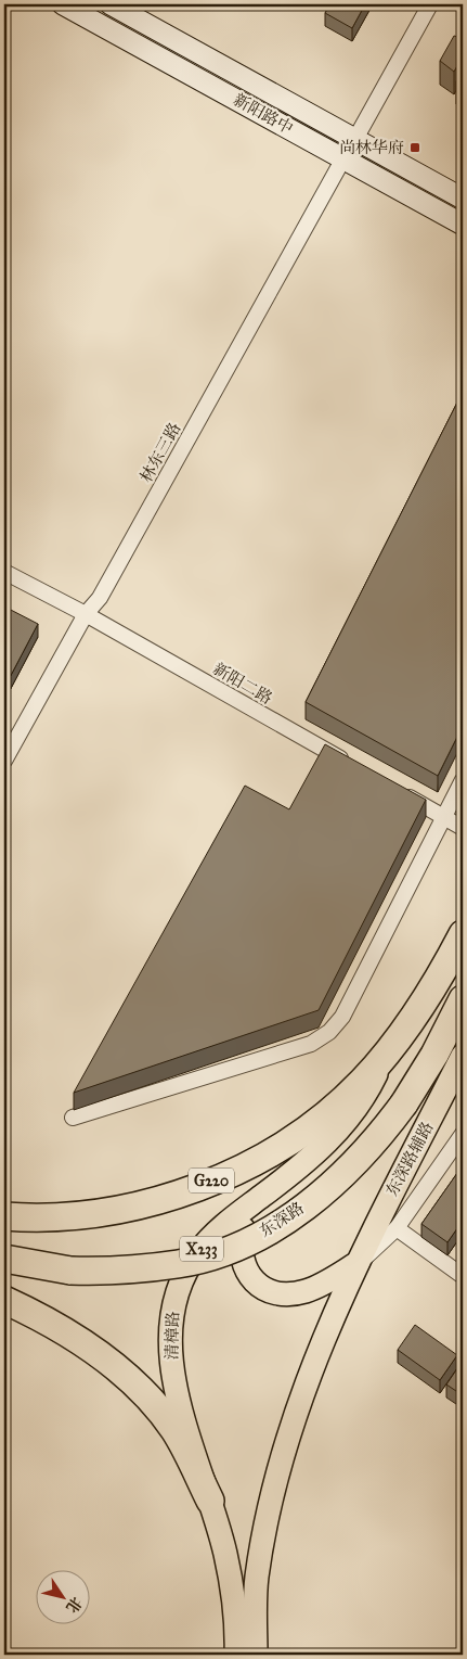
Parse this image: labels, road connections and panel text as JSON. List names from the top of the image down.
{
  "streets": {
    "highway": ["G220", "东深路"],
    "main road": [
      "新阳路中",
      "东深路辅路",
      "X233",
      "清樟路"
    ],
    "street": ["林东三路", "新阳二路"]
  },
  "crossings": [
    ["新阳路中", "林东三路"],
    ["林东三路", "新阳二路"],
    ["G220", "清樟路"]
  ],
  "places": {
    "transit": ["尚林华府"]
  },
  "north": "bottom right"
}
